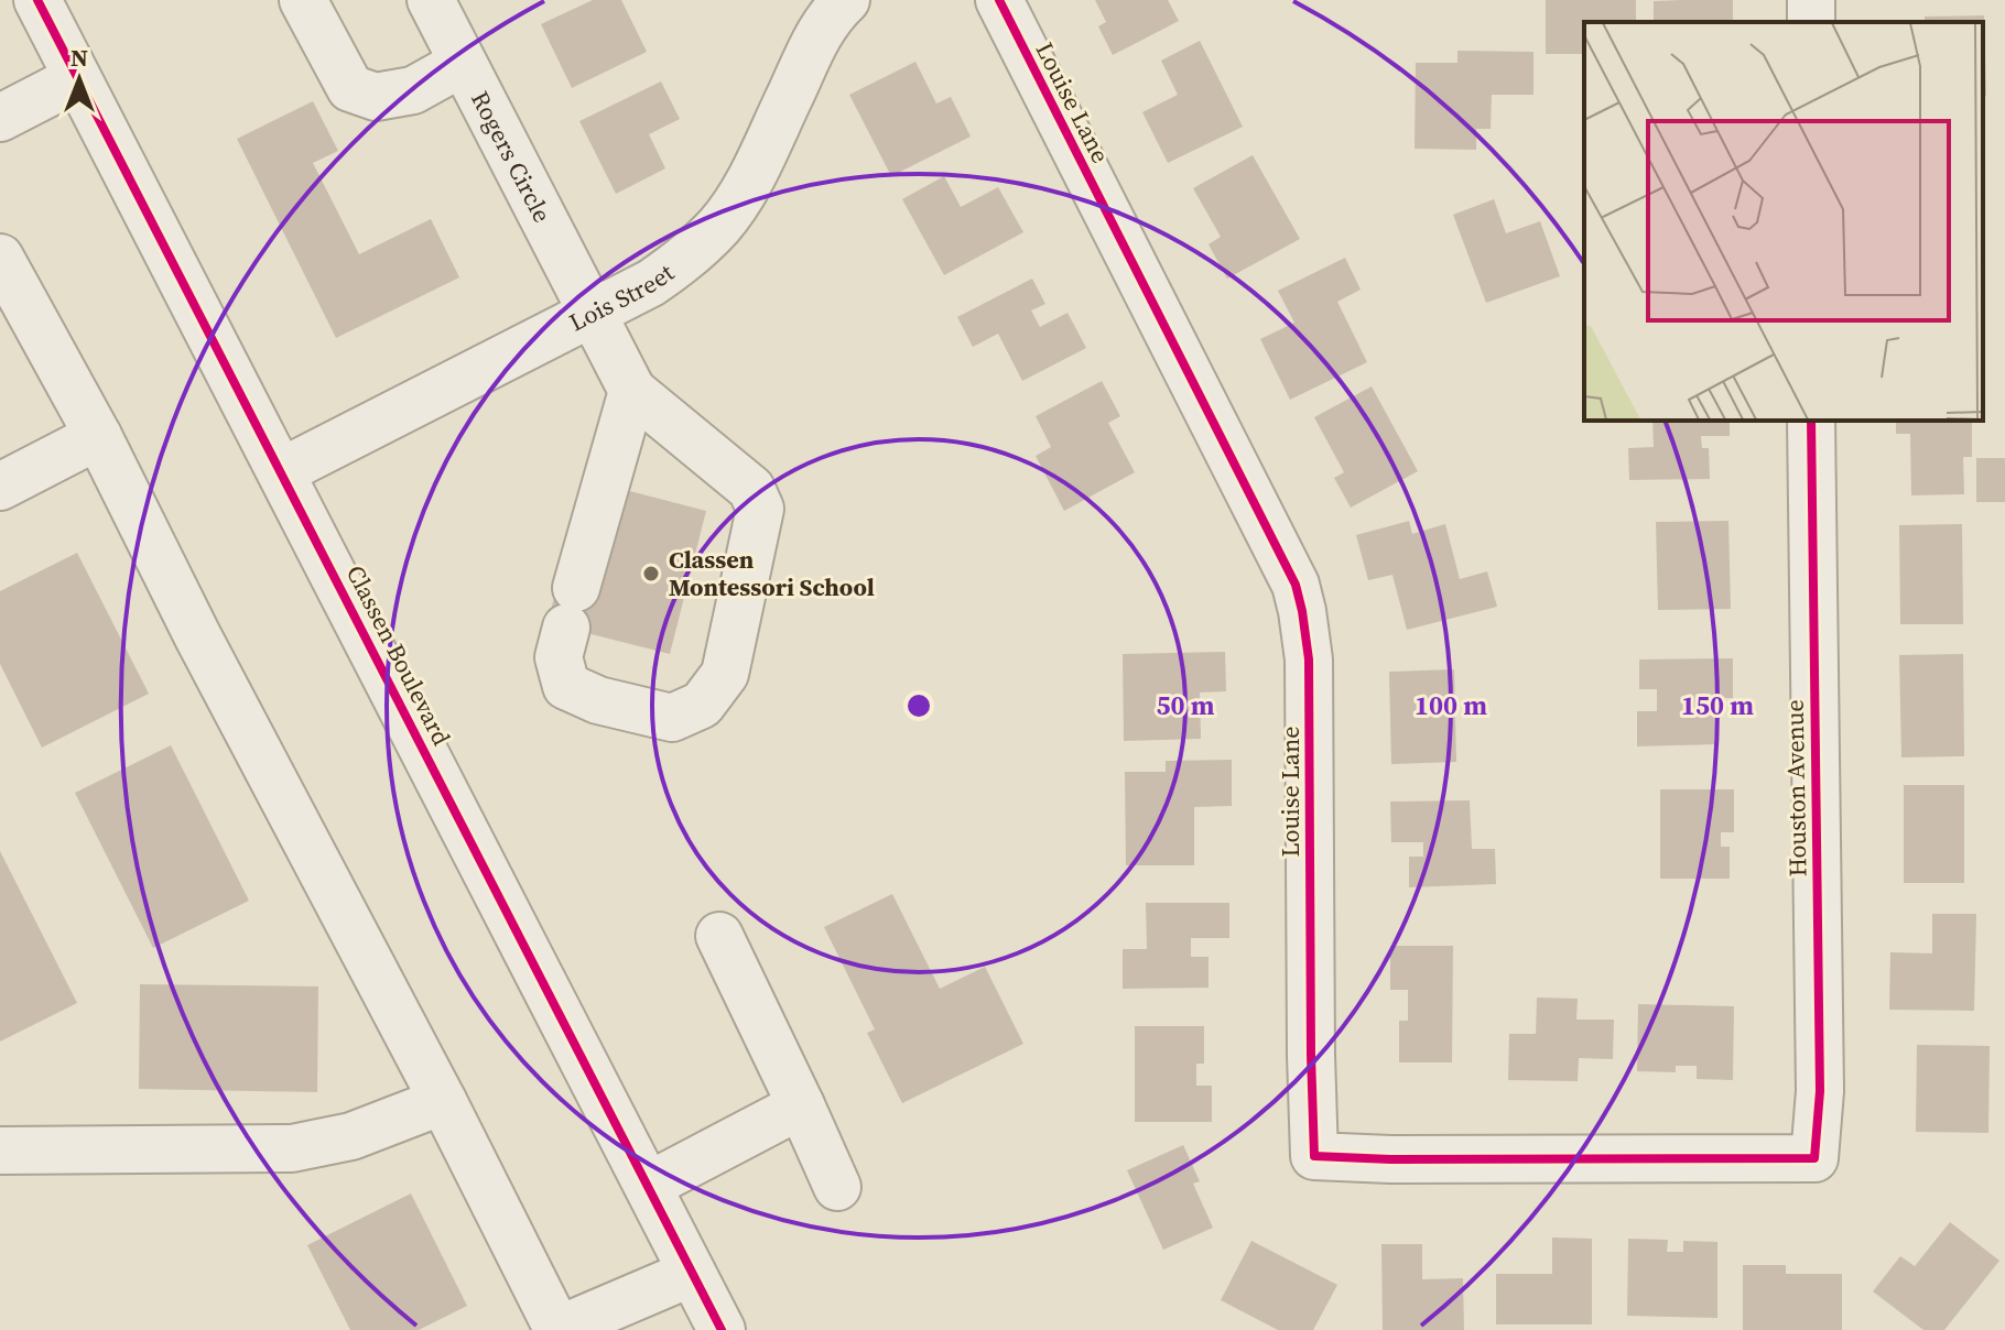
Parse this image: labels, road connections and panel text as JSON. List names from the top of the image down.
{
  "streets": {
    "street": [
      "Louise Lane",
      "Rogers Circle",
      "Lois Street",
      "Classen Boulevard",
      "Houston Avenue"
    ]
  },
  "crossings": [
    ["Louise Lane", "Houston Avenue"],
    ["Rogers Circle", "Lois Street"],
    ["Lois Street", "Classen Boulevard"]
  ],
  "places": ["Classen Montessori School"],
  "north": "top",
  "rings": ["50 m", "100 m", "150 m"]
}
